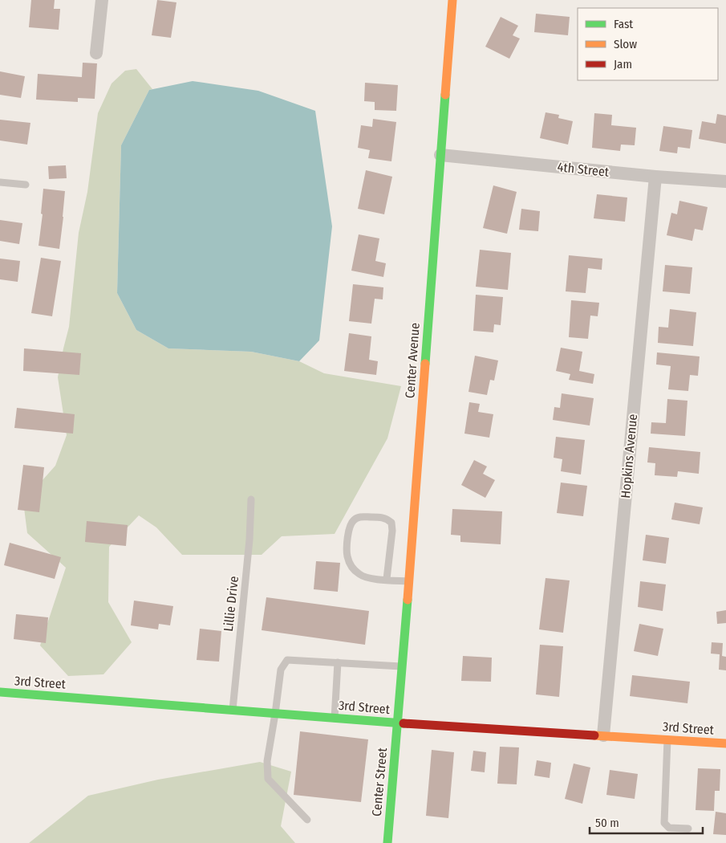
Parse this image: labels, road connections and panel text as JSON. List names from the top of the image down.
{
  "streets": {
    "street": [
      "4th Street",
      "Center Avenue",
      "Hopkins Avenue",
      "3rd Street",
      "Center Street"
    ],
    "lane": ["Lillie Drive"]
  },
  "crossings": [
    ["4th Street", "Center Avenue"],
    ["4th Street", "Hopkins Avenue"],
    ["Center Avenue", "3rd Street"],
    ["Center Avenue", "Center Street"],
    ["Hopkins Avenue", "3rd Street"],
    ["Lillie Drive", "3rd Street"],
    ["3rd Street", "Center Street"]
  ],
  "legend": ["Fast", "Slow", "Jam"],
  "scale_bar": "50 m"
}
